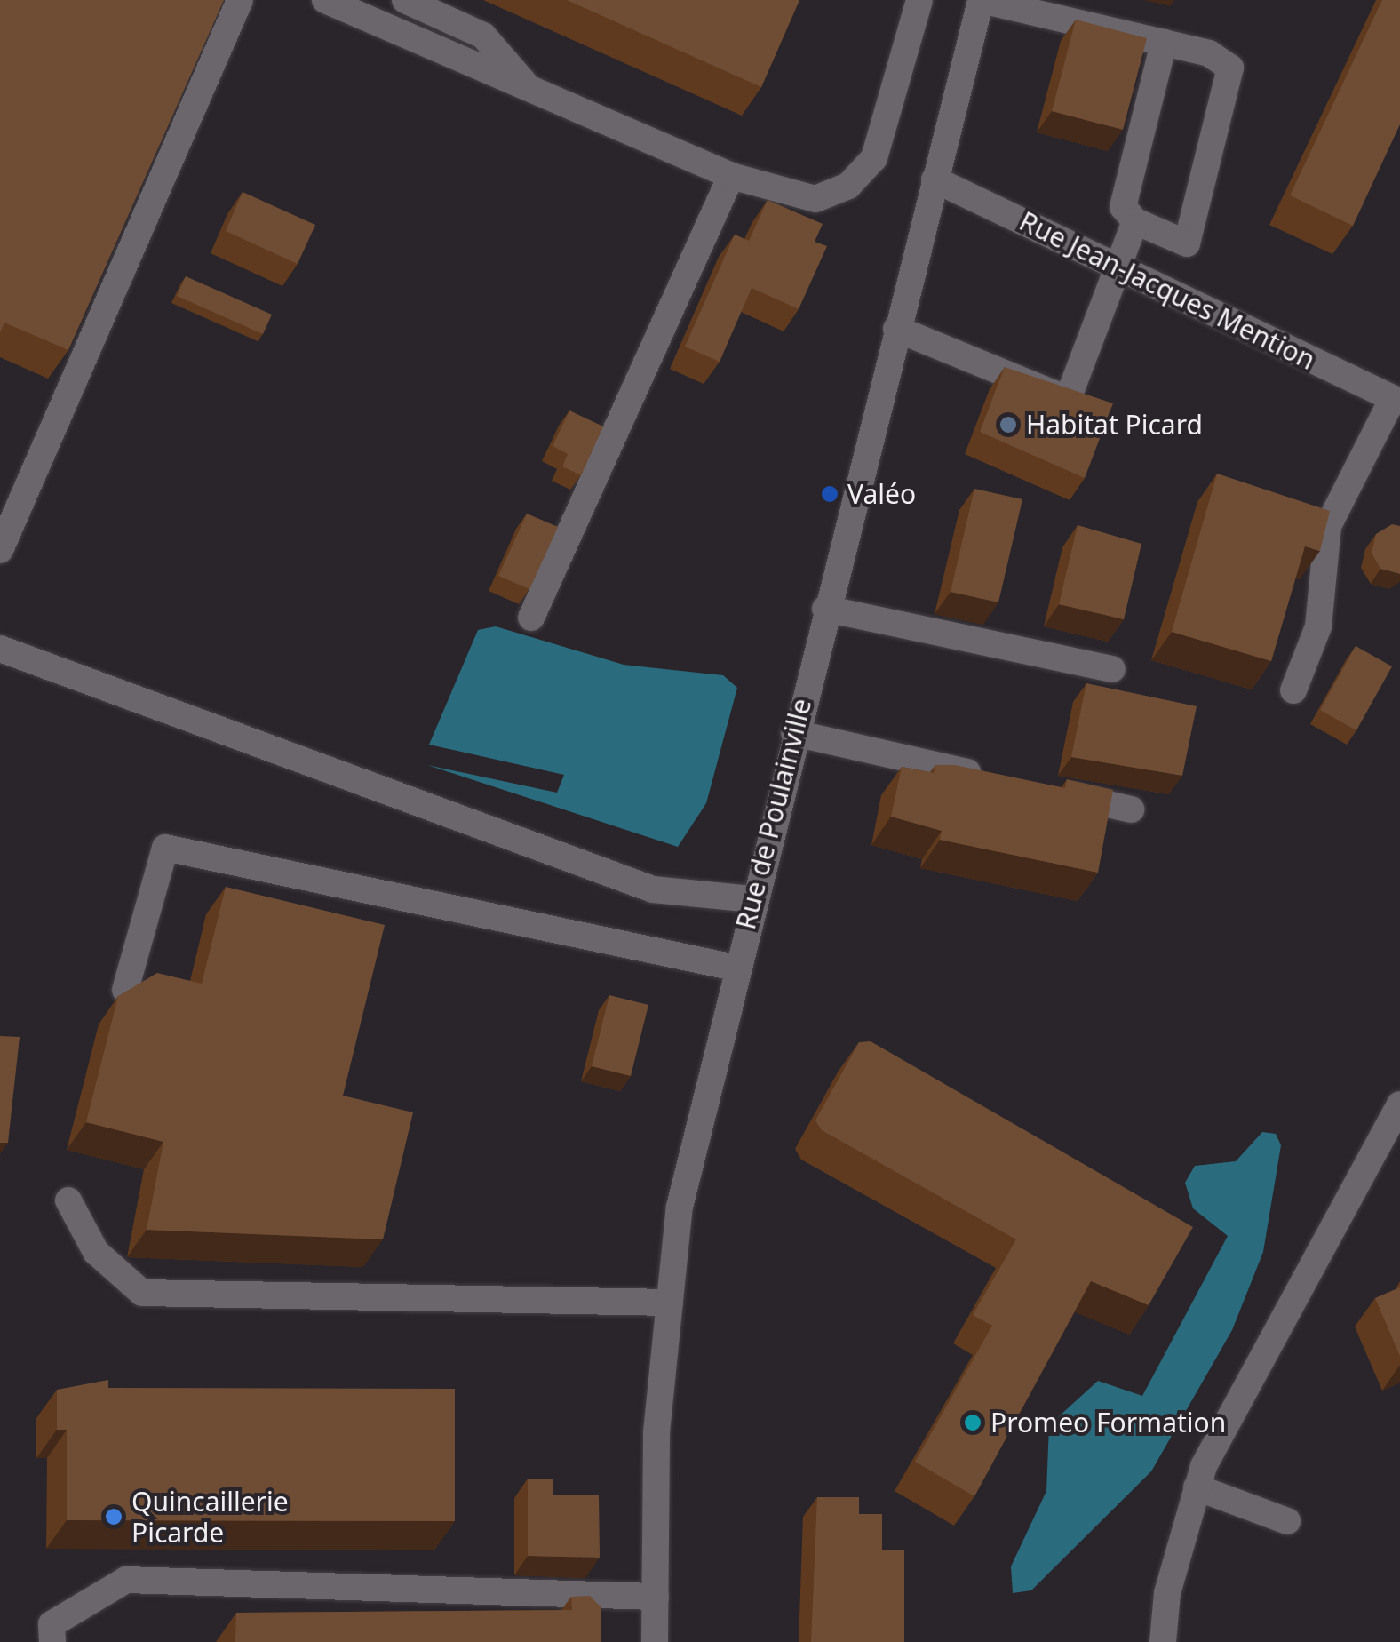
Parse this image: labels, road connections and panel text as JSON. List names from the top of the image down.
{
  "streets": {
    "street": ["Rue Jean-Jacques Mention", "Rue de Poulainville"]
  },
  "crossings": [
    ["Rue Jean-Jacques Mention", "Rue de Poulainville"]
  ],
  "places": [
    "Habitat Picard",
    "Valéo",
    "Promeo Formation",
    "Quincaillerie Picarde"
  ]
}
